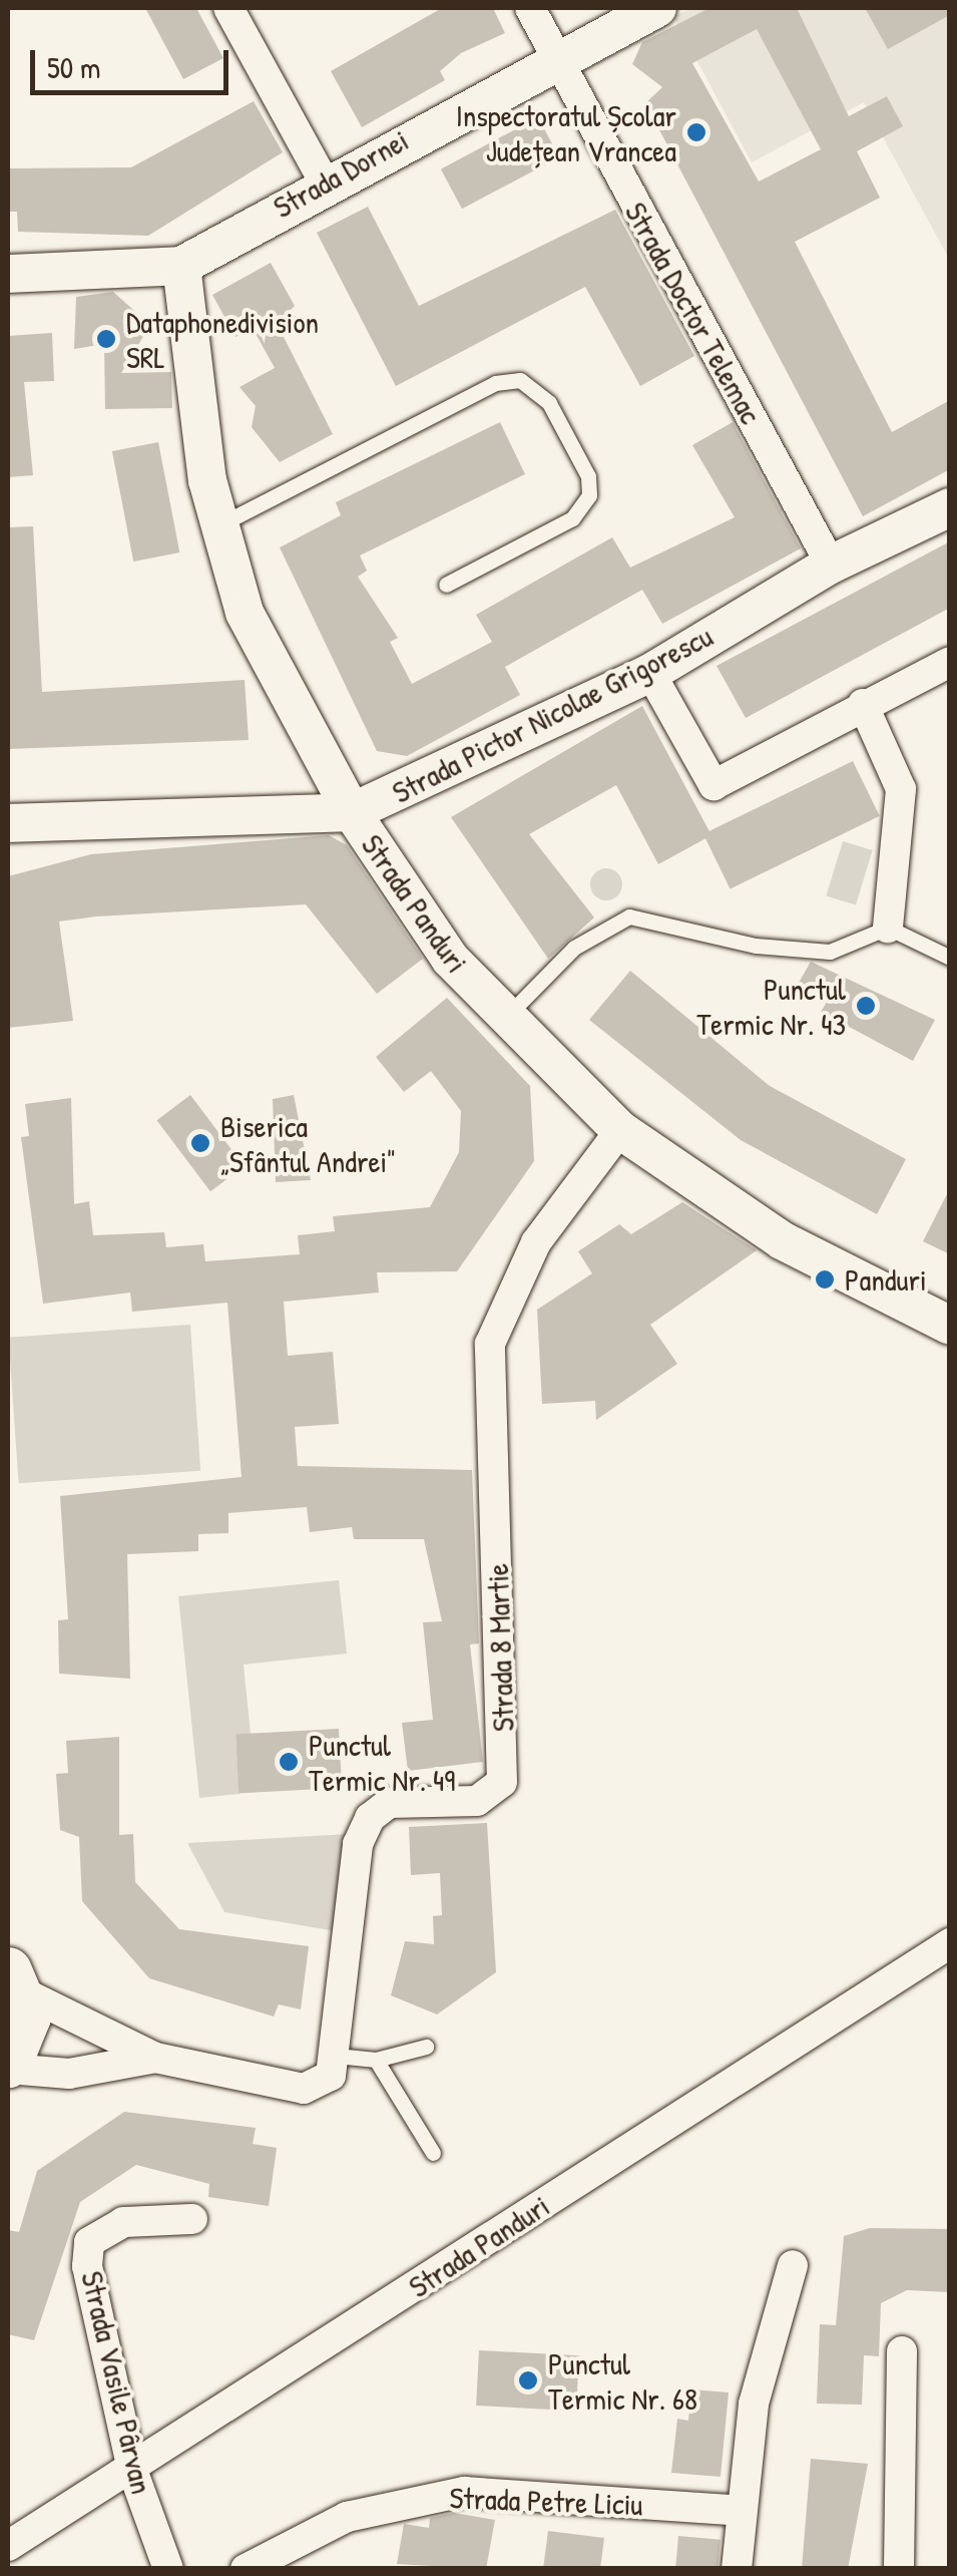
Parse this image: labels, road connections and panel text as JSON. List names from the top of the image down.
{
  "streets": {
    "street": [
      "Strada Dornei",
      "Strada Doctor Telemac",
      "Strada Pictor Nicolae Grigorescu",
      "Strada Panduri",
      "Strada 8 Martie",
      "Strada Vasile Pârvan",
      "Strada Petre Liciu"
    ]
  },
  "crossings": [
    ["Strada Dornei", "Strada Doctor Telemac"],
    ["Strada Dornei", "Strada Panduri"],
    ["Strada Doctor Telemac", "Strada Pictor Nicolae Grigorescu"],
    ["Strada Pictor Nicolae Grigorescu", "Strada Panduri"],
    ["Strada Panduri", "Strada 8 Martie"],
    ["Strada Panduri", "Strada Vasile Pârvan"]
  ],
  "places": [
    "Inspectoratul Școlar Județean Vrancea",
    "Dataphonedivision SRL",
    "Punctul Termic Nr. 43",
    "Biserica „Sfântul Andrei\"",
    "Panduri",
    "Punctul Termic Nr. 49",
    "Punctul Termic Nr. 68"
  ],
  "scale_bar": "50 m"
}
